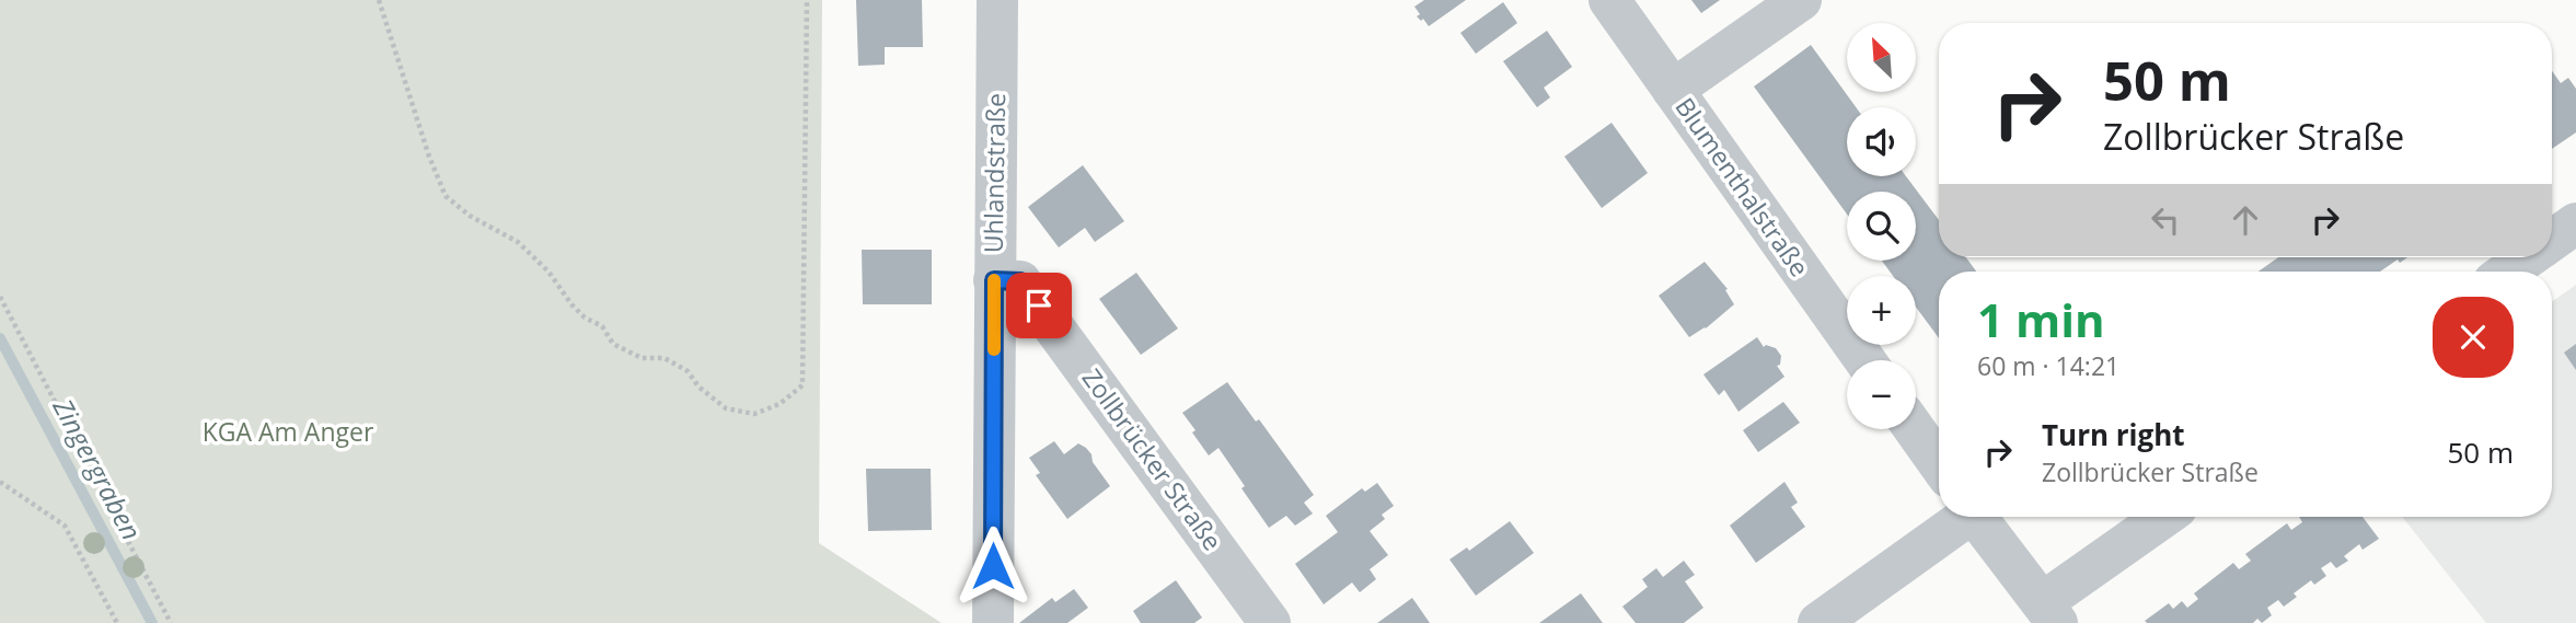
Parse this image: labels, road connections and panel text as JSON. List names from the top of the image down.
{
  "streets": {
    "street": ["Uhlandstraße", "Blumenthalstraße", "Zollbrücker Straße"]
  },
  "crossings": [
    ["Uhlandstraße", "Zollbrücker Straße"]
  ],
  "water": ["Zingergraben"],
  "parks": ["KGA Am Anger"],
  "north": "top left",
  "page": {
    "map_buttons": ["+", "−"],
    "turn": ["50 m", "Zollbrücker Straße"],
    "heading": ["1 min", "60 m · 14:21"],
    "list": [
      {
        "name": "Turn right",
        "note": "Zollbrücker Straße",
        "value": "50 m"
      }
    ]
  }
}
